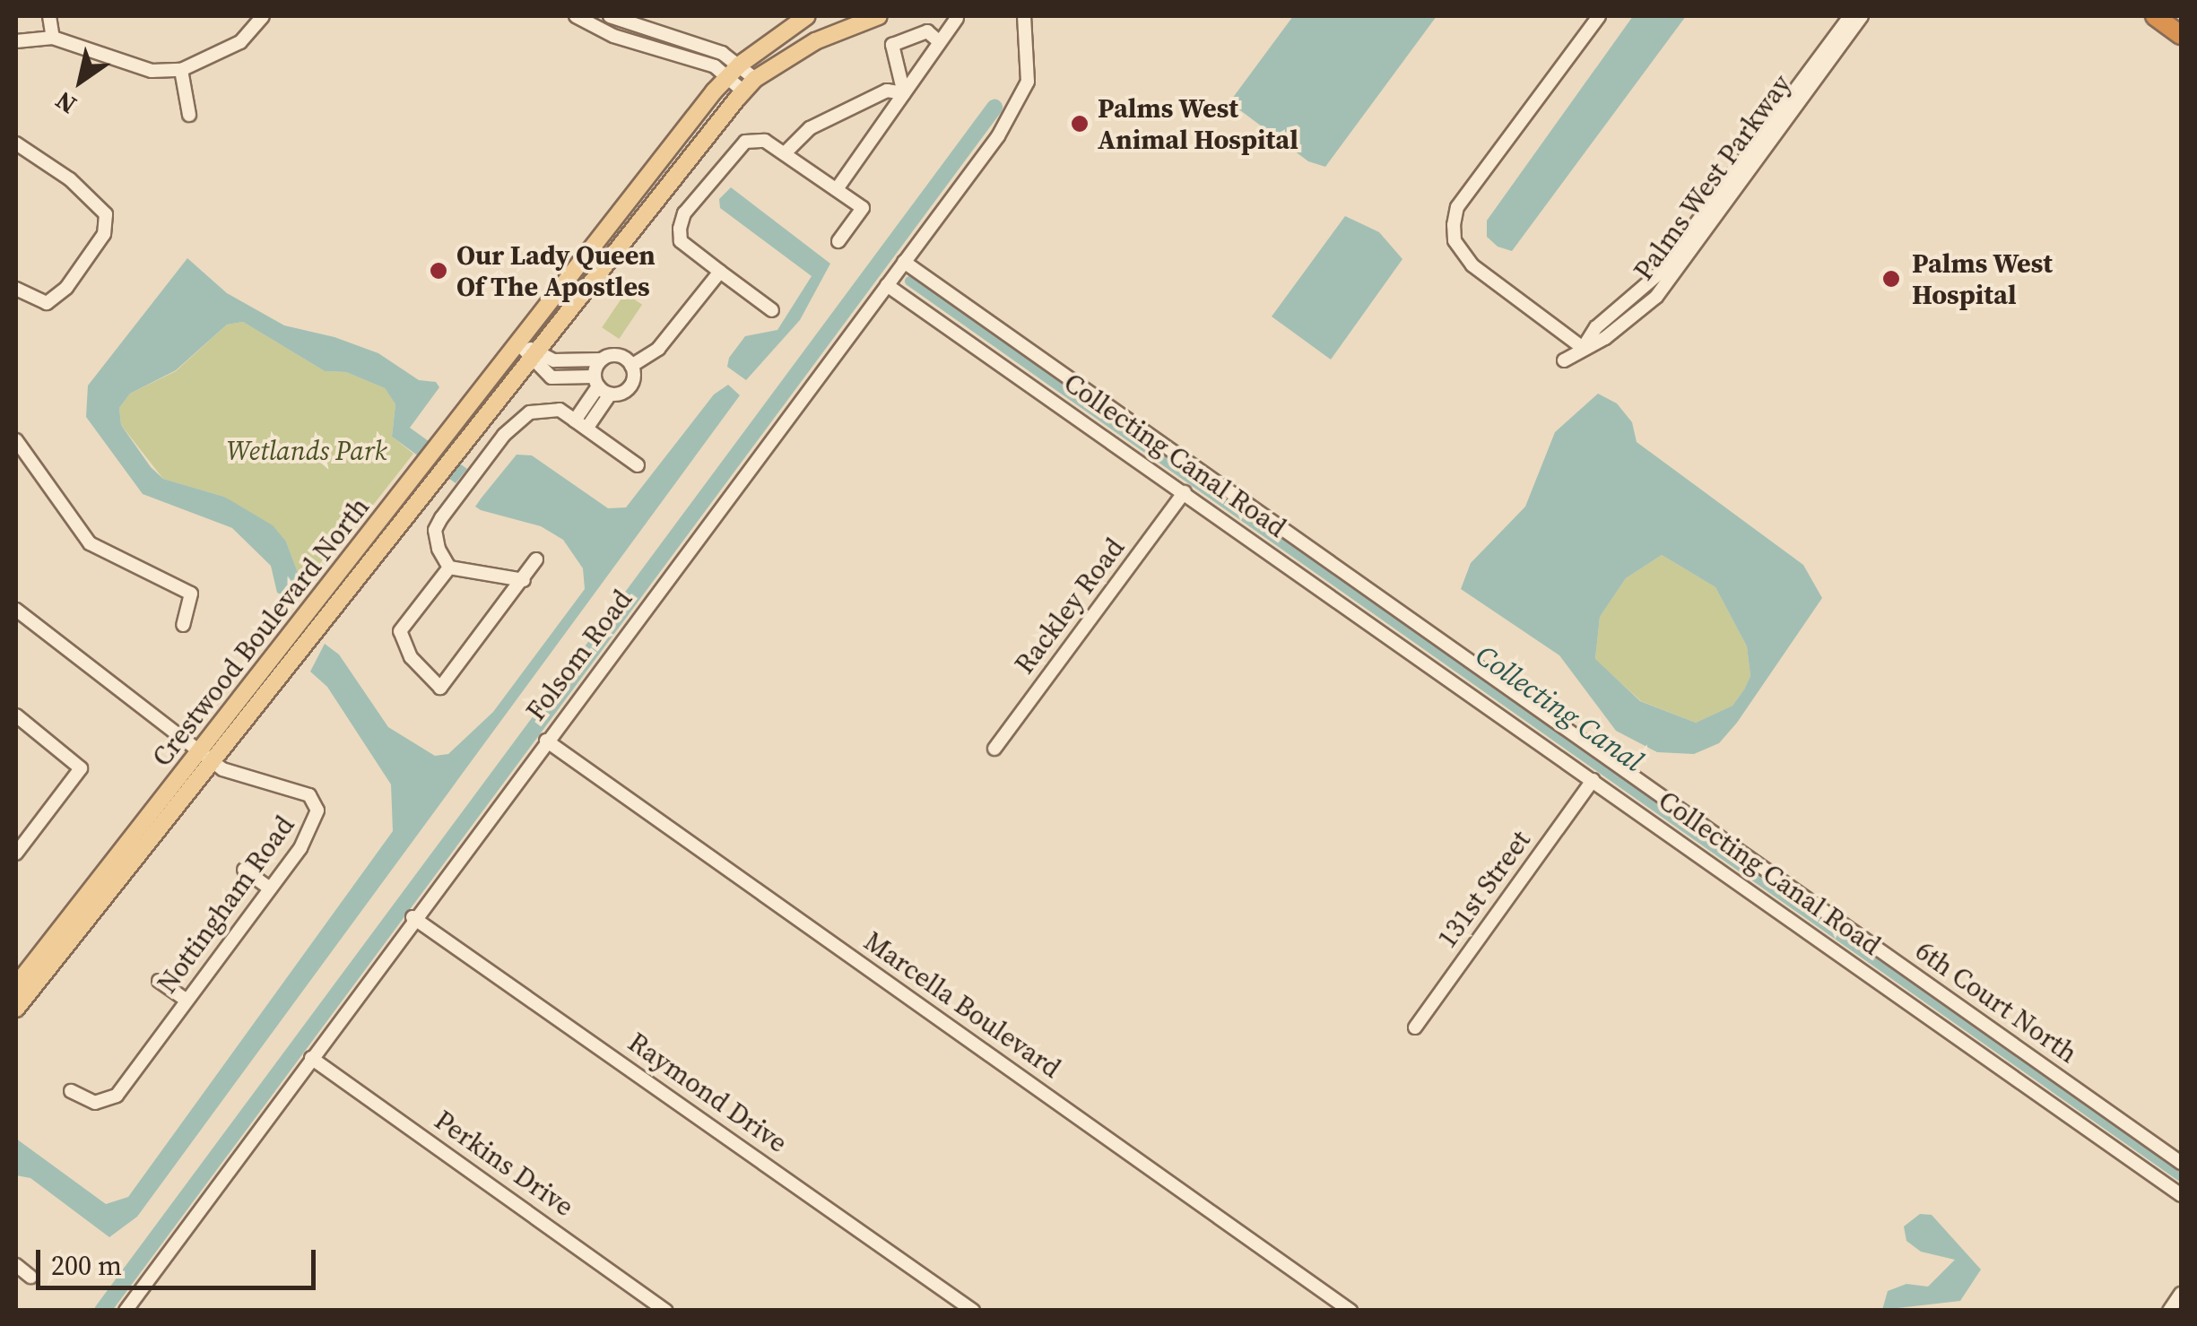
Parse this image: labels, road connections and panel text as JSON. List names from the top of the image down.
{
  "streets": {
    "main road": ["Crestwood Boulevard North"],
    "street": [
      "Palms West Parkway",
      "Collecting Canal Road",
      "Rackley Road",
      "Folsom Road",
      "131st Street",
      "Nottingham Road",
      "6th Court North",
      "Marcella Boulevard",
      "Raymond Drive",
      "Perkins Drive"
    ]
  },
  "crossings": [
    ["Collecting Canal Road", "Rackley Road"],
    ["Collecting Canal Road", "Folsom Road"],
    ["Collecting Canal Road", "131st Street"],
    ["Crestwood Boulevard North", "Nottingham Road"],
    ["Folsom Road", "6th Court North"],
    ["Folsom Road", "Marcella Boulevard"],
    ["Folsom Road", "Raymond Drive"],
    ["Folsom Road", "Perkins Drive"]
  ],
  "water": ["Collecting Canal"],
  "parks": ["Wetlands Park"],
  "places": ["Palms West Animal Hospital", "Our Lady Queen Of The Apostles", "Palms West Hospital"],
  "scale_bar": "200 m",
  "north": "bottom left"
}
